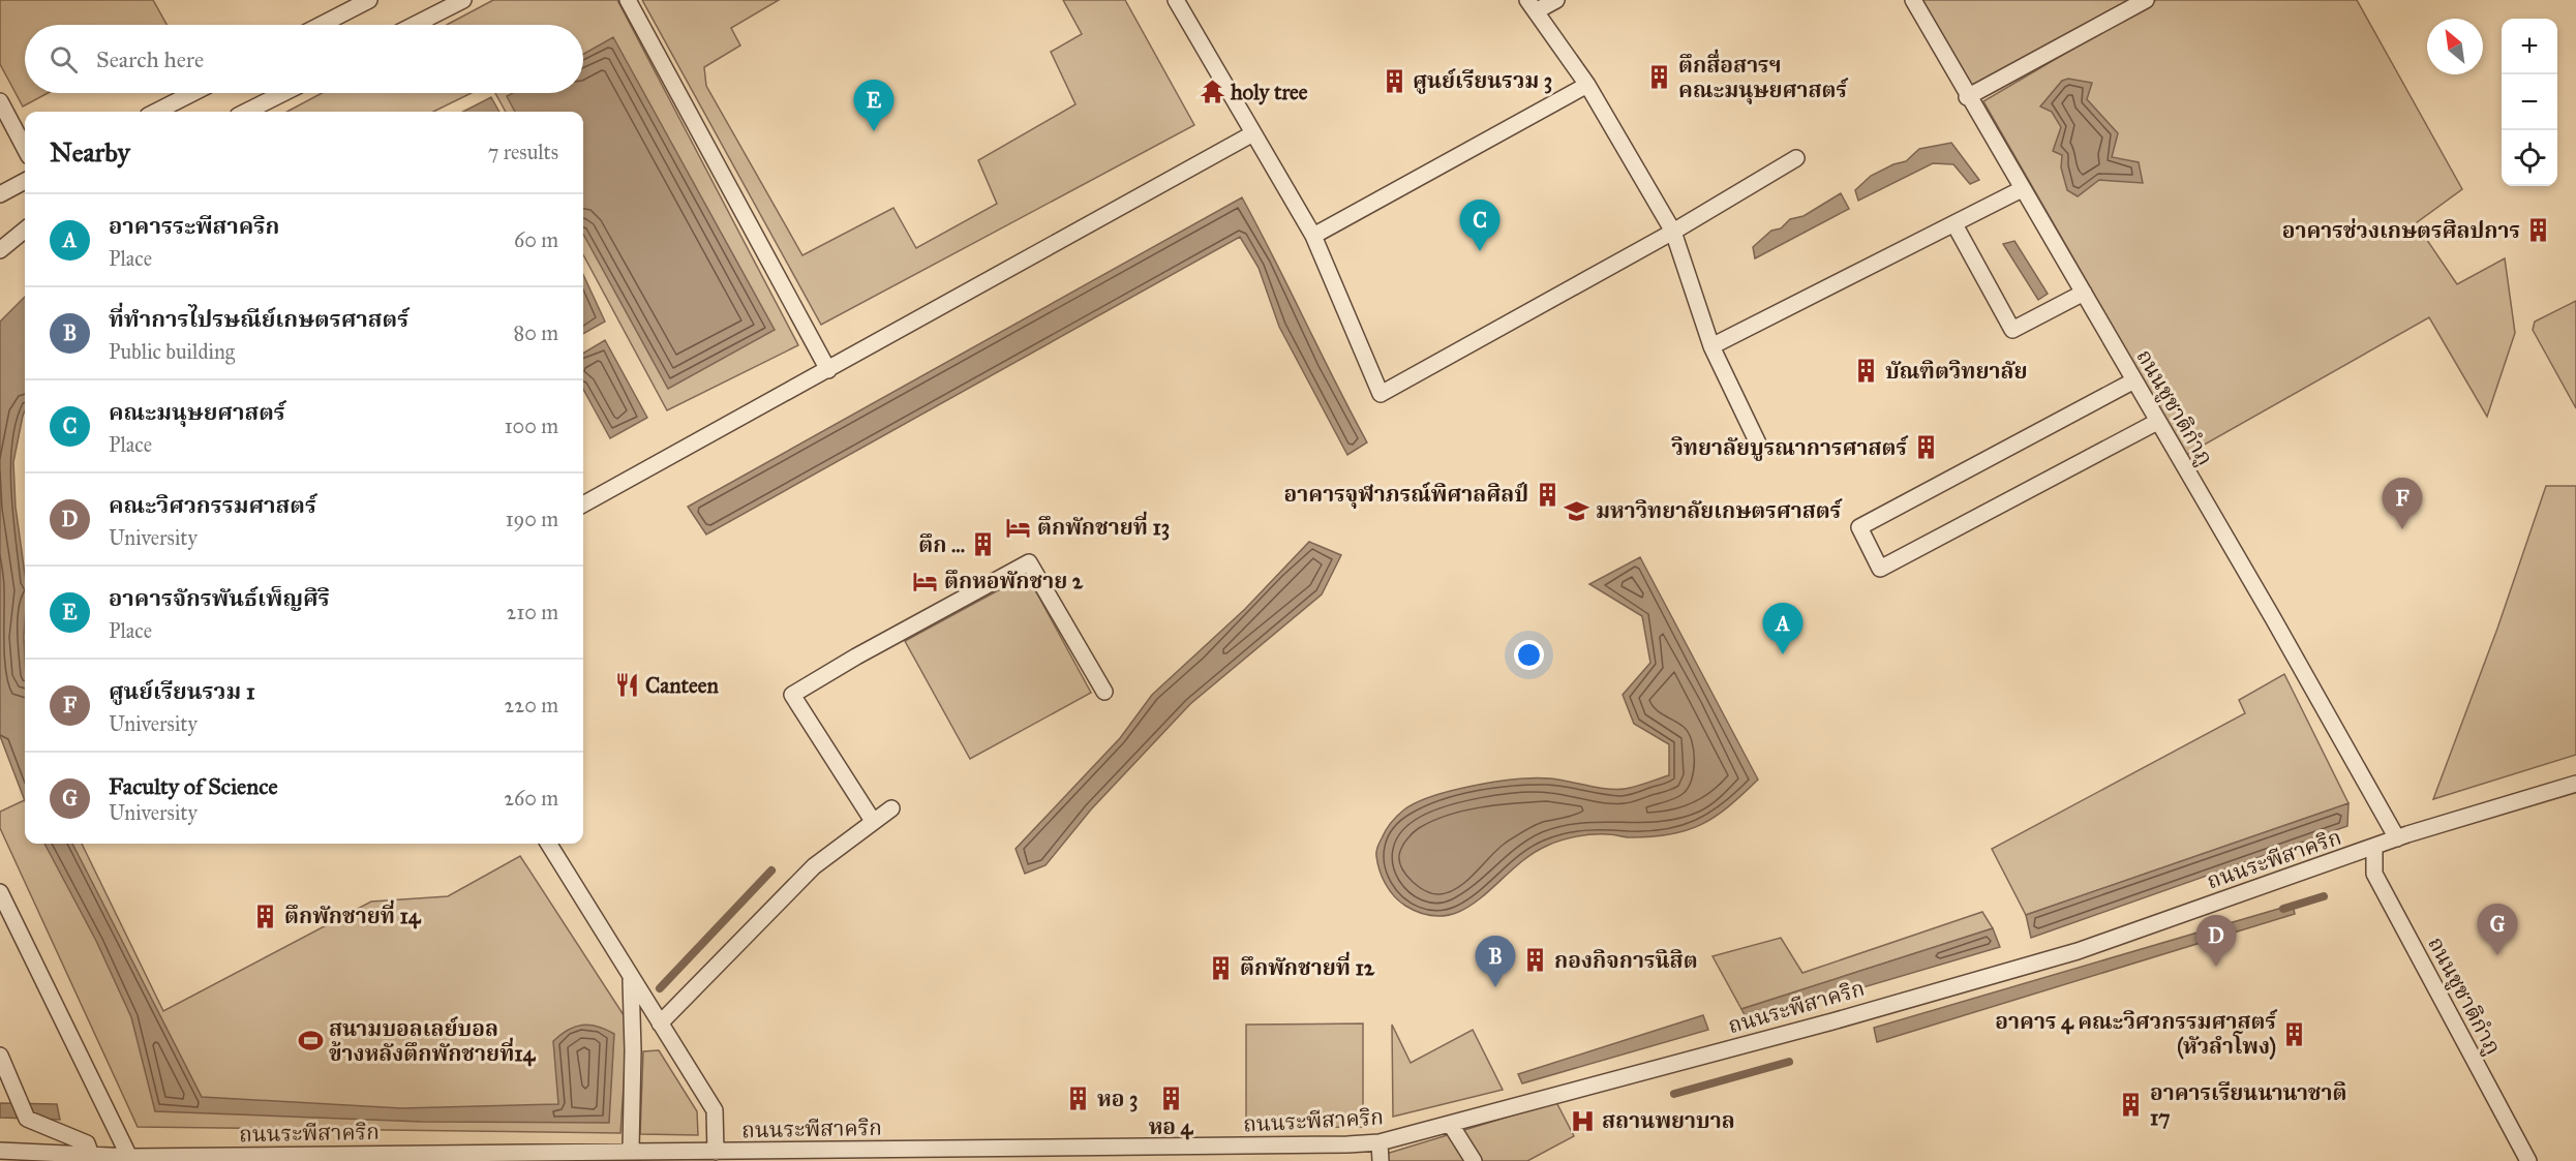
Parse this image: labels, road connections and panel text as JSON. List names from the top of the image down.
{
  "streets": {
    "lane": ["ถนนชูชาติกำภู", "ถนนระพีสาคริก"]
  },
  "crossings": [
    ["ถนนชูชาติกำภู", "ถนนระพีสาคริก"]
  ],
  "places": {
    "building": [
      "ตึกสื่อสารฯ คณะมนุษยศาสตร์",
      "ศูนย์เรียนรวม 3",
      "อาคารช่วงเกษตรศิลปการ",
      "บัณฑิตวิทยาลัย",
      "วิทยาลัยบูรณาการศาสตร์",
      "อาคารจุฬาภรณ์พิศาลศิลป์",
      "ตึก ...",
      "ตึกพักชายที่ 14",
      "กองกิจการนิสิต",
      "ตึกพักชายที่ 12",
      "อาคาร 4 คณะวิศวกรรมศาสตร์ (หัวลำโพง)",
      "หอ 4",
      "หอ 3",
      "อาคารเรียนนานาชาติ 17"
    ],
    "temple": ["holy tree"],
    "school or university": ["มหาวิทยาลัยเกษตรศาสตร์"],
    "hotel": ["ตึกพักชายที่ 13", "ตึกหอพักชาย 2"],
    "restaurant": ["Canteen"],
    "sports": ["สนามบอลเลย์บอล ข้างหลังตึกพักชายที่14"],
    "hospital": ["สถานพยาบาล"]
  },
  "north": "top left",
  "page": {
    "map_buttons": ["+", "−"],
    "search": "Search here",
    "pins": [
      "E",
      "C",
      "F",
      "A",
      "G",
      "D",
      "B"
    ],
    "heading": ["Nearby", "7 results"],
    "list": [
      {
        "mark": "A",
        "name": "อาคารระพีสาคริก",
        "note": "Place",
        "value": "60 m"
      },
      {
        "mark": "B",
        "name": "ที่ทำการไปรษณีย์เกษตรศาสตร์",
        "note": "Public building",
        "value": "80 m"
      },
      {
        "mark": "C",
        "name": "คณะมนุษยศาสตร์",
        "note": "Place",
        "value": "100 m"
      },
      {
        "mark": "D",
        "name": "คณะวิศวกรรมศาสตร์",
        "note": "University",
        "value": "190 m"
      },
      {
        "mark": "E",
        "name": "อาคารจักรพันธ์เพ็ญศิริ",
        "note": "Place",
        "value": "210 m"
      },
      {
        "mark": "F",
        "name": "ศูนย์เรียนรวม 1",
        "note": "University",
        "value": "220 m"
      },
      {
        "mark": "G",
        "name": "Faculty of Science",
        "note": "University",
        "value": "260 m"
      }
    ]
  }
}
